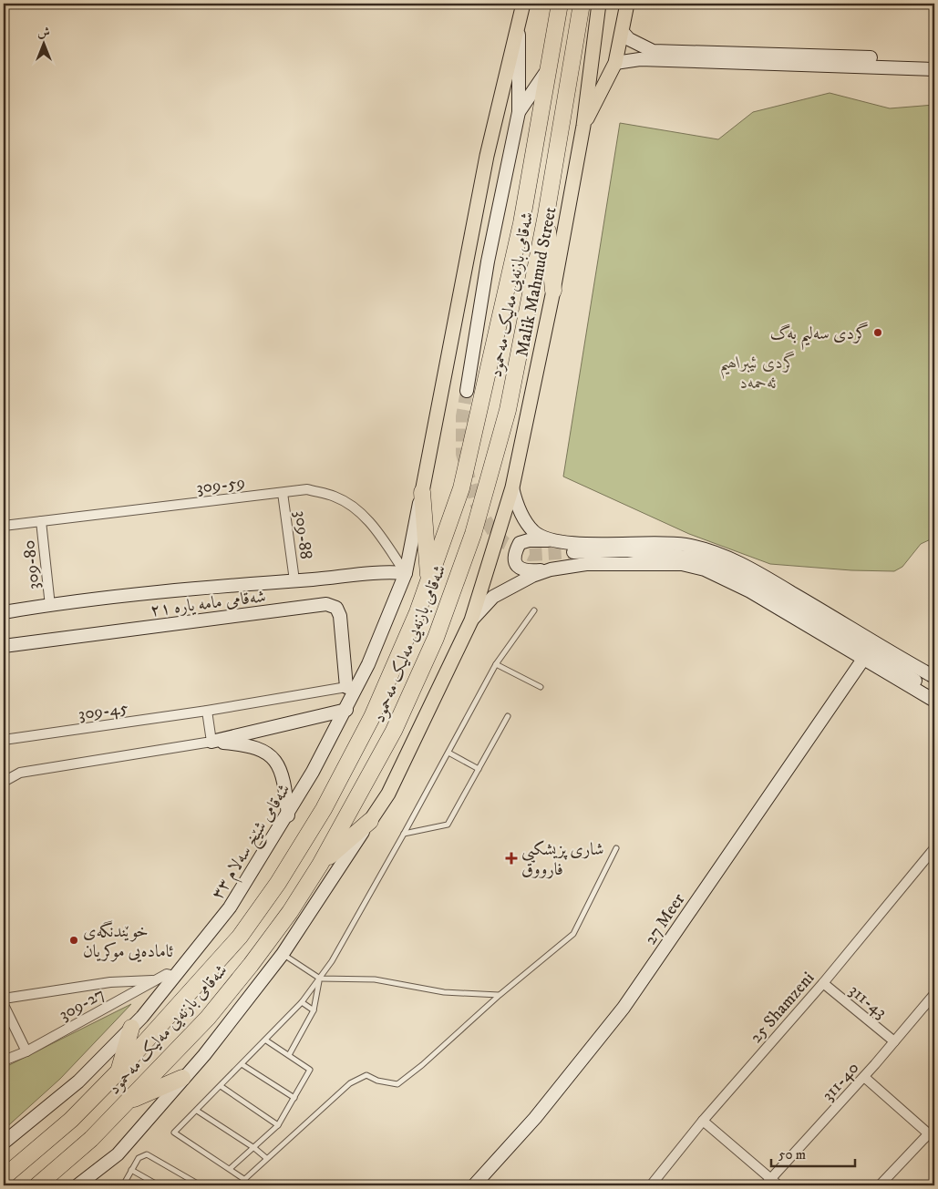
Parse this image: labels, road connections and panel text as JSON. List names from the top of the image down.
{
  "streets": {
    "highway": ["شەقامی بازنەیی مەلیک مەحمود"],
    "main road": [
      "Malik Mahmud Street",
      "شەقامی مامە یارە ٢١",
      "شەقامی شێخ سەلام ٣٣",
      "27 Meer"
    ],
    "street": [
      "309-59",
      "309-88",
      "309-80",
      "309-45",
      "311-43",
      "309-27",
      "25 Shamzeni",
      "311-40"
    ]
  },
  "crossings": [
    ["309-59", "309-88"],
    ["309-59", "309-80"],
    ["309-59", "شەقامی مامە یارە ٢١"],
    ["309-59", "شەقامی شێخ سەلام ٣٣"],
    ["309-88", "شەقامی مامە یارە ٢١"],
    ["309-80", "شەقامی مامە یارە ٢١"],
    ["شەقامی مامە یارە ٢١", "309-45"],
    ["شەقامی مامە یارە ٢١", "شەقامی شێخ سەلام ٣٣"],
    ["309-45", "شەقامی شێخ سەلام ٣٣"],
    ["شەقامی شێخ سەلام ٣٣", "309-27"],
    ["311-43", "25 Shamzeni"],
    ["311-43", "311-40"]
  ],
  "parks": ["گردی ئیبراھیم ئەحمەد"],
  "places": {
    "other": ["گردی سەلیم بەگ", "خوێندنگەی ئامادەیی موکریان"],
    "health": ["شاری پزیشکیی فارووق"]
  },
  "scale_bar": "50 m",
  "north": "top"
}
